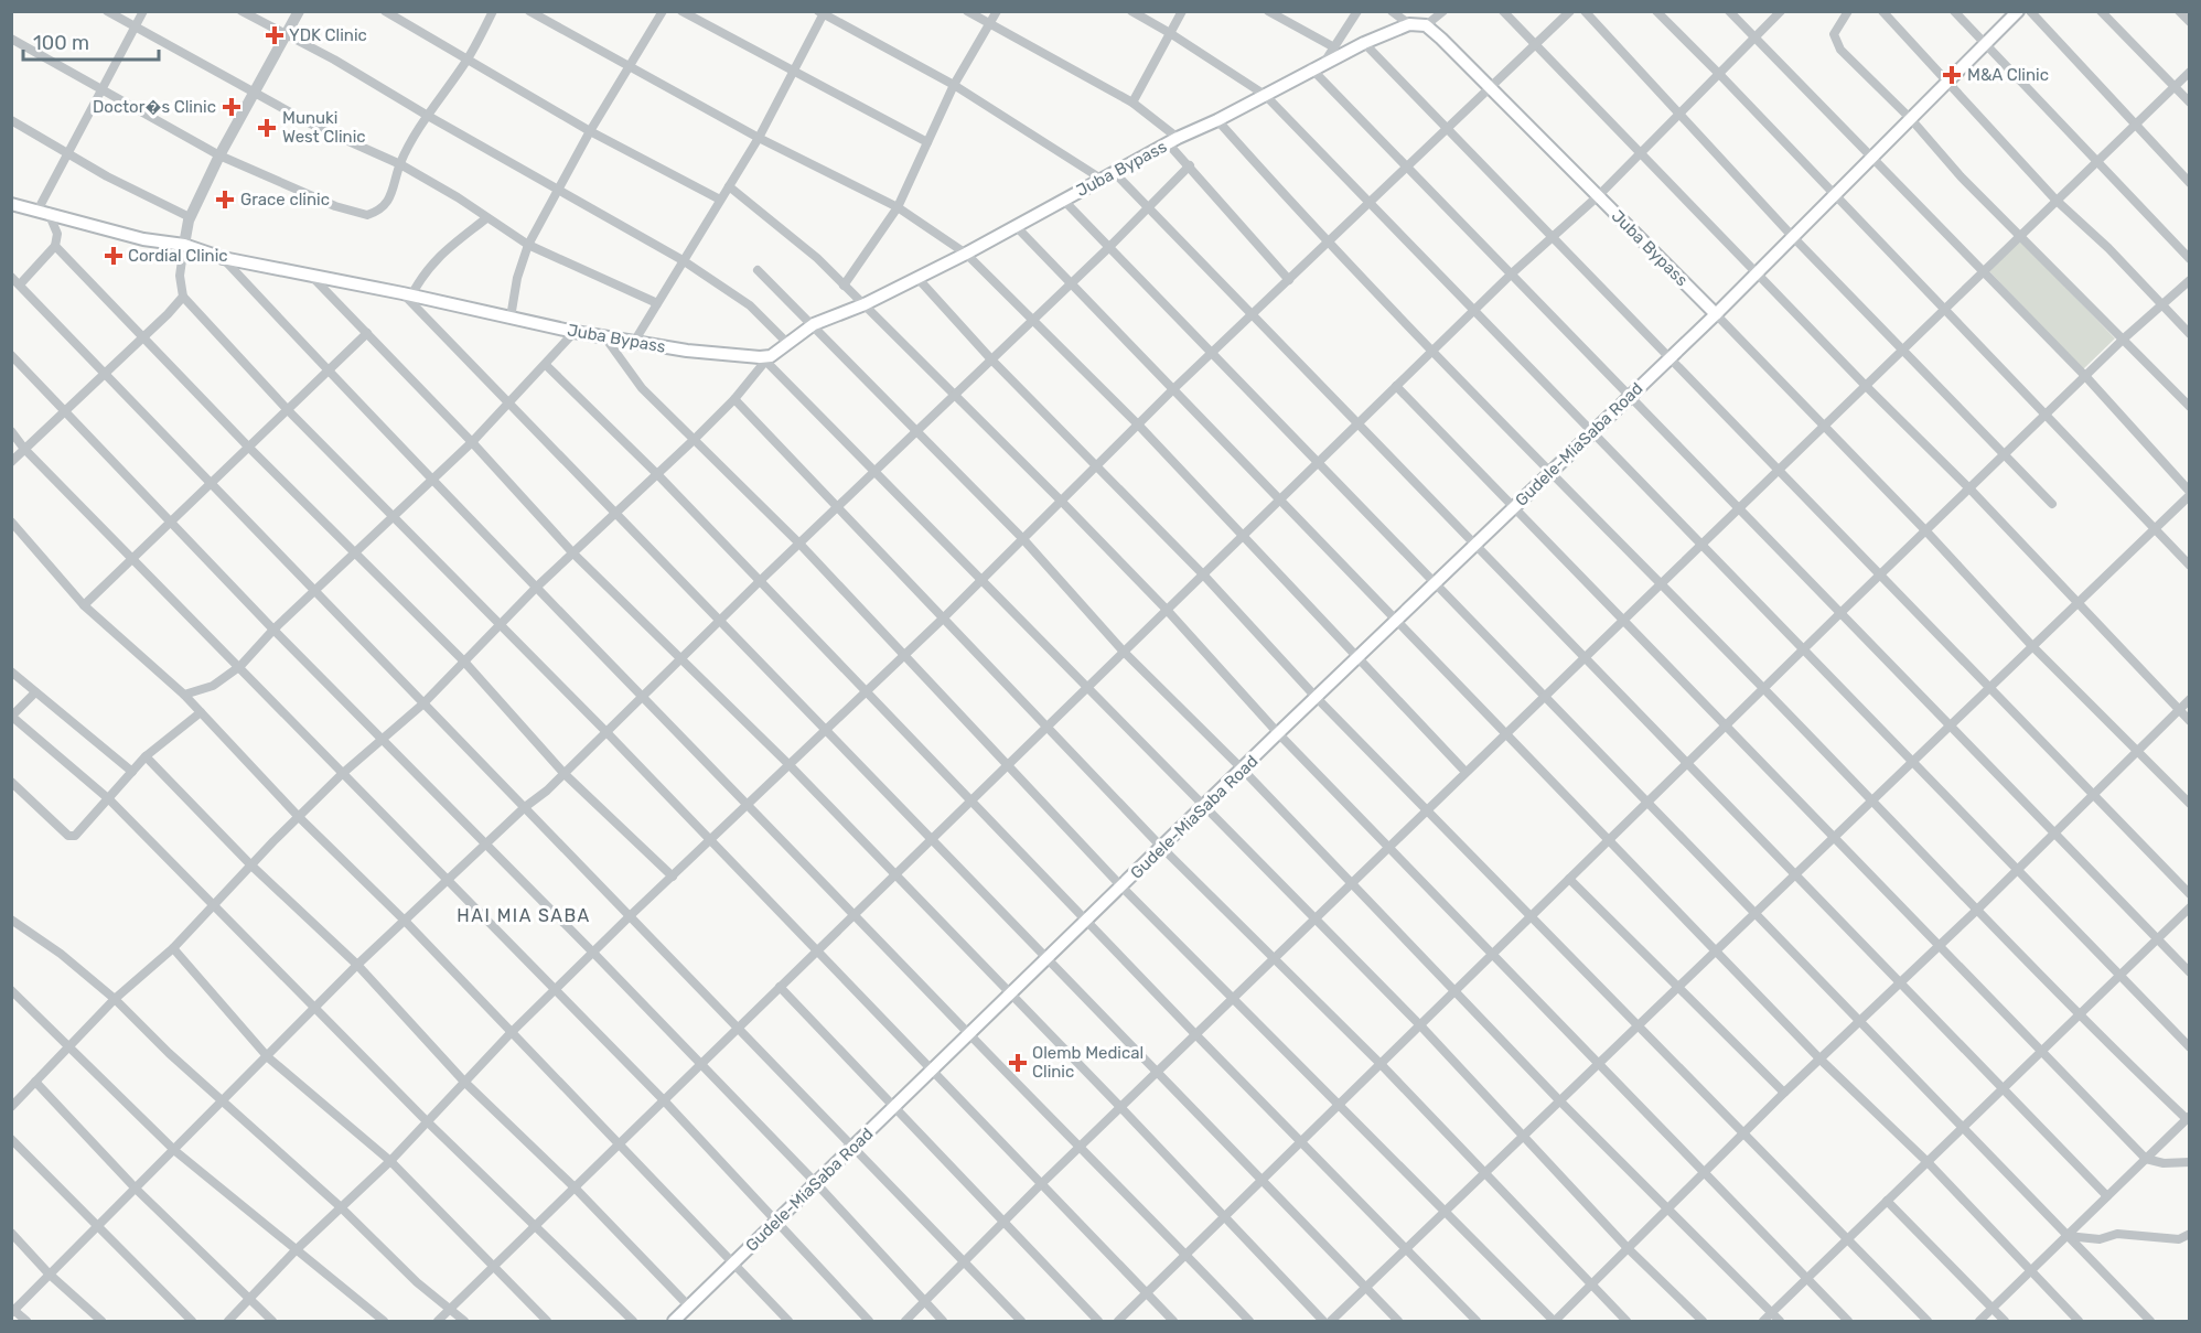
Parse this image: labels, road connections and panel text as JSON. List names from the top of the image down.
{
  "streets": {
    "main road": ["Juba Bypass", "Gudele-MiaSaba Road"]
  },
  "crossings": [
    ["Juba Bypass", "Gudele-MiaSaba Road"]
  ],
  "districts": ["HAI MIA SABA"],
  "places": {
    "health": [
      "YDK Clinic",
      "M&A Clinic",
      "Doctor�s Clinic",
      "Munuki West Clinic",
      "Grace clinic",
      "Cordial Clinic",
      "Olemb Medical Clinic"
    ]
  },
  "scale_bar": "100 m"
}
